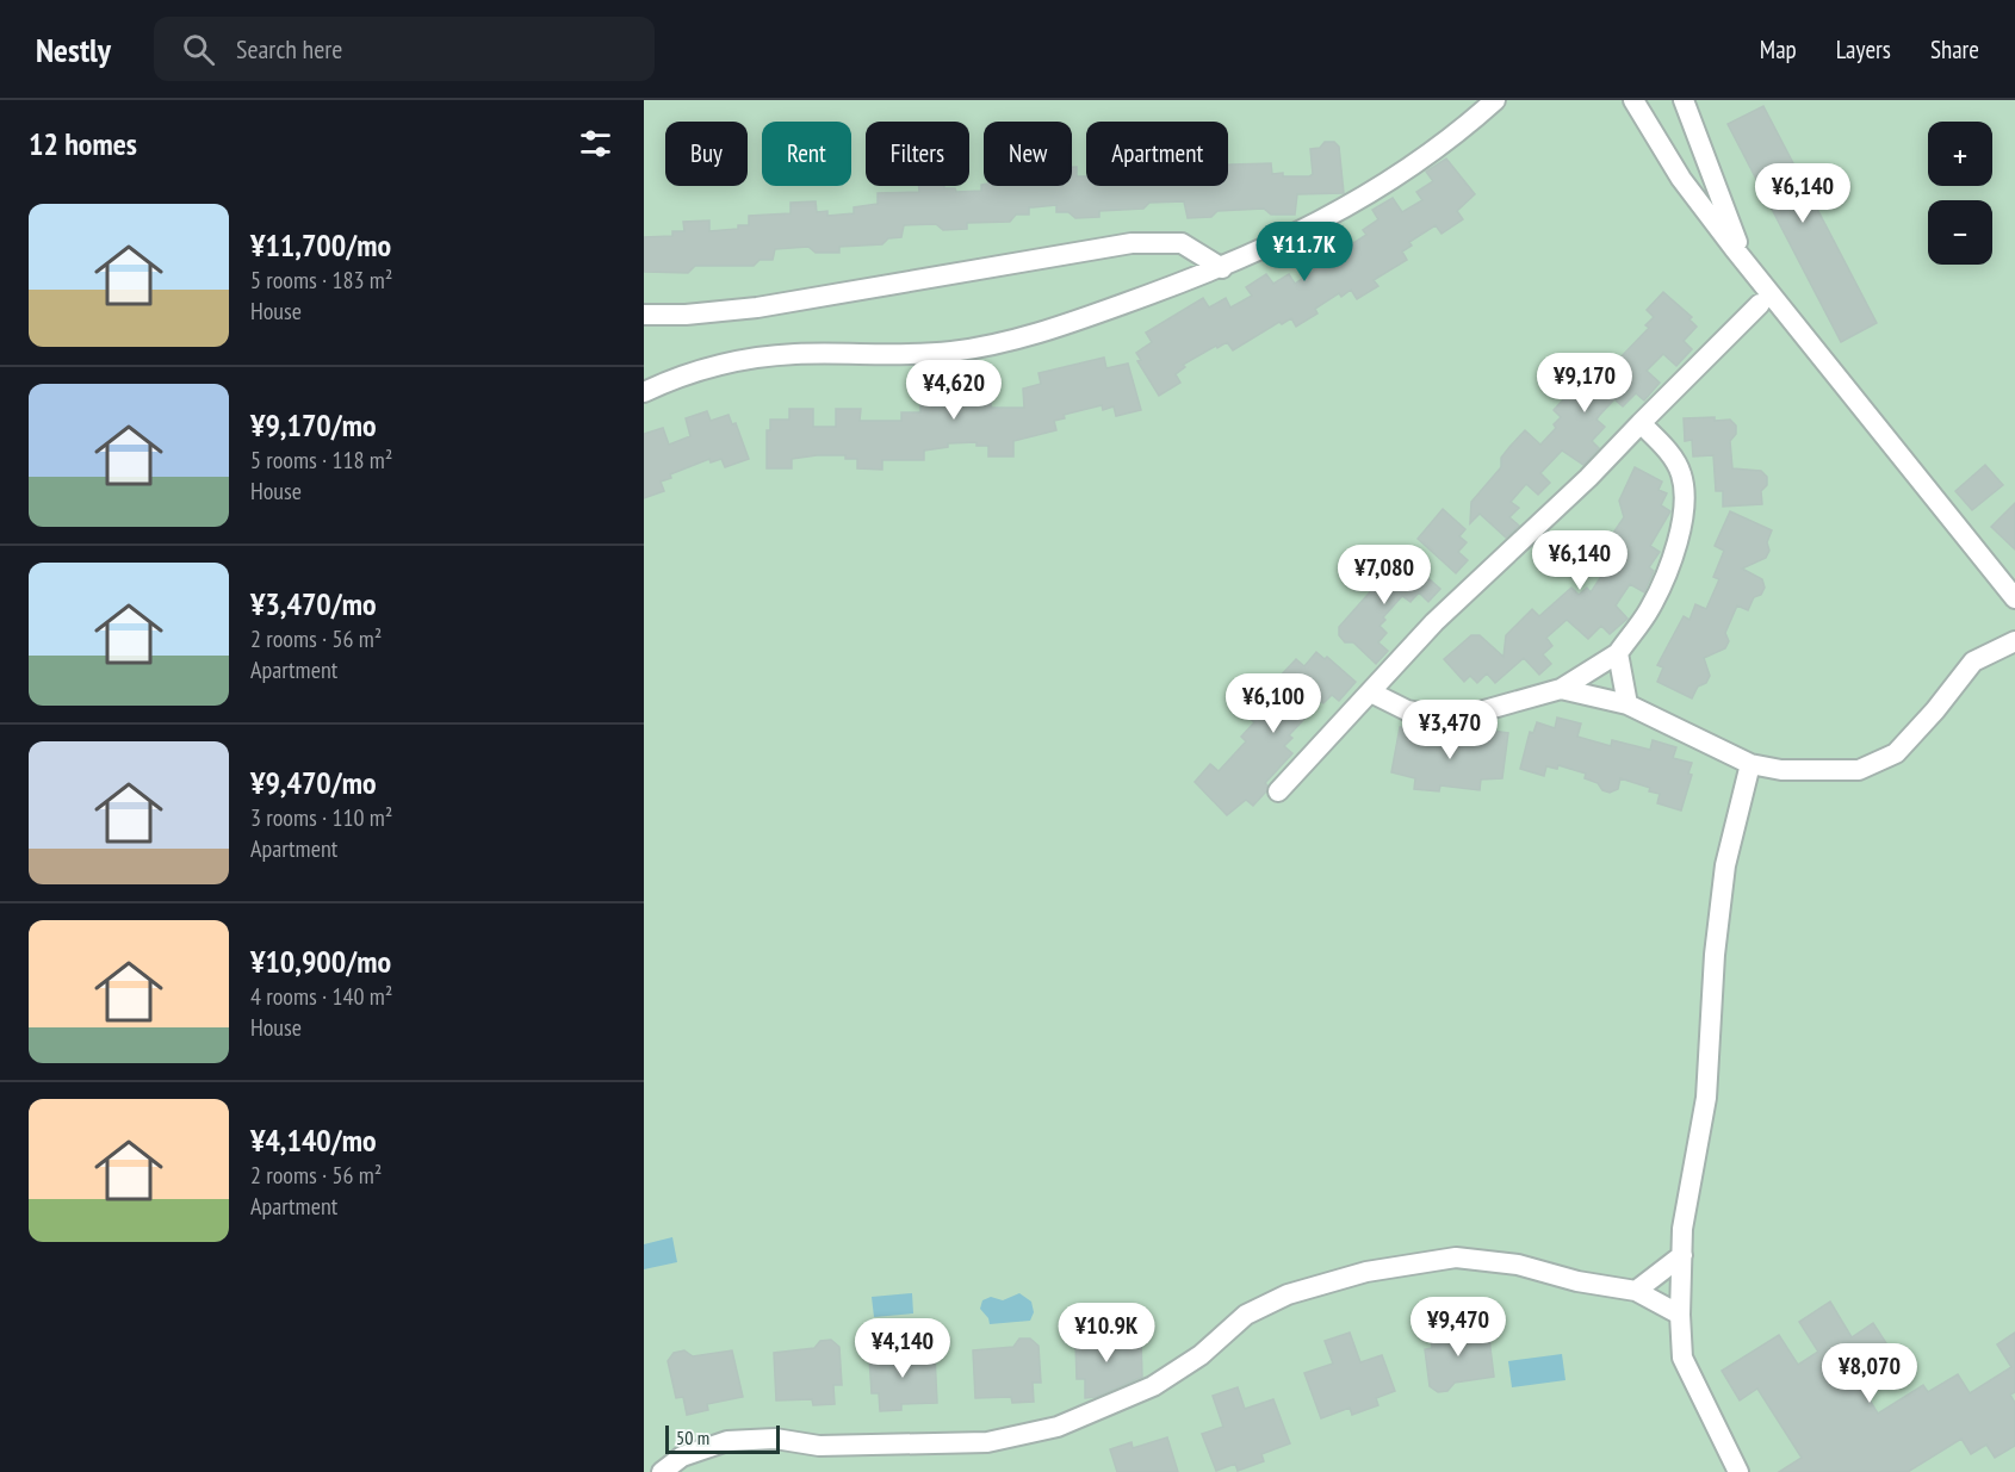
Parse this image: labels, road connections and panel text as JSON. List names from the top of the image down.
{
  "scale_bar": "50 m",
  "page": {
    "header": "Nestly",
    "search": "Search here",
    "nav": ["Map", "Layers", "Share"],
    "heading": "12 homes",
    "map_buttons": ["+", "−"],
    "chip": [
      "Buy",
      "Rent",
      "Filters",
      "New",
      "Apartment"
    ],
    "price": [
      "¥6,140",
      "¥11.7K",
      "¥9,170",
      "¥4,620",
      "¥6,140",
      "¥7,080",
      "¥6,100",
      "¥3,470",
      "¥9,470",
      "¥10.9K",
      "¥4,140",
      "¥8,070"
    ],
    "list": [
      {
        "name": "¥11,700/mo",
        "note": "5 rooms · 183 m² · House"
      },
      {
        "name": "¥9,170/mo",
        "note": "5 rooms · 118 m² · House"
      },
      {
        "name": "¥3,470/mo",
        "note": "2 rooms · 56 m² · Apartment"
      },
      {
        "name": "¥9,470/mo",
        "note": "3 rooms · 110 m² · Apartment"
      },
      {
        "name": "¥10,900/mo",
        "note": "4 rooms · 140 m² · House"
      },
      {
        "name": "¥4,140/mo",
        "note": "2 rooms · 56 m² · Apartment"
      }
    ],
    "scale": "50 m"
  }
}
